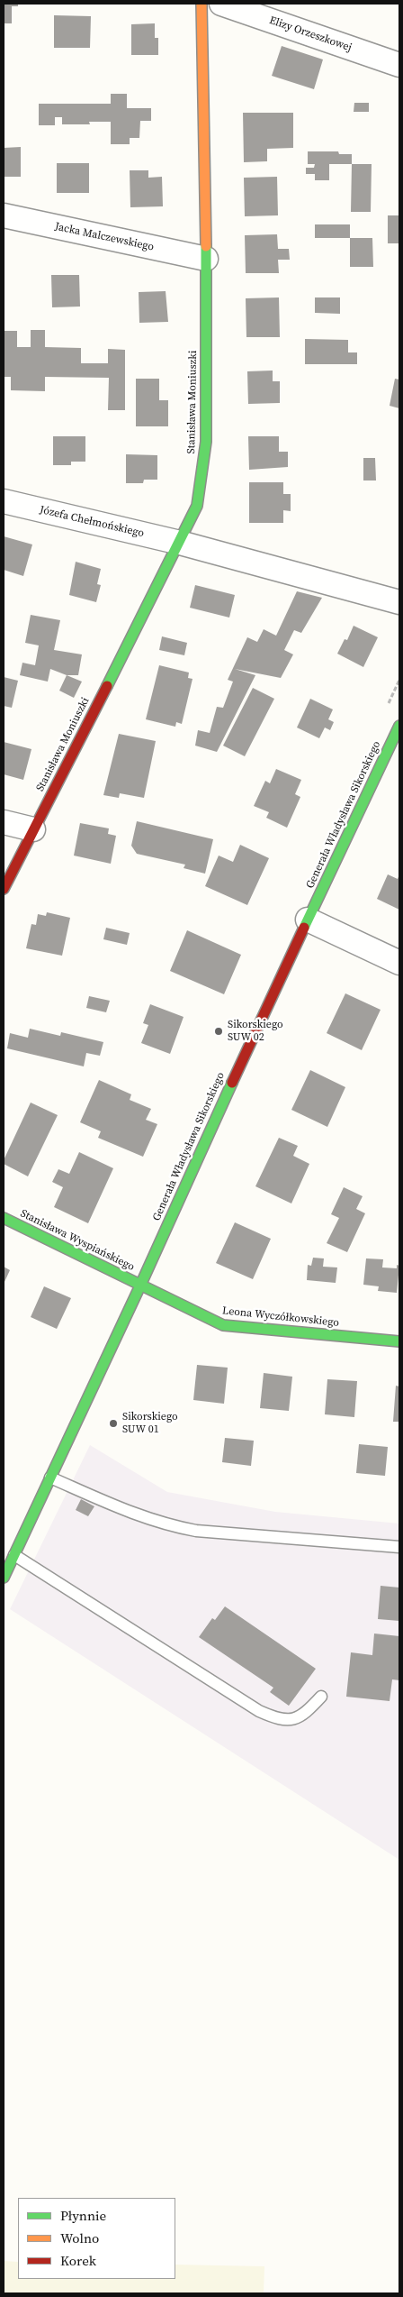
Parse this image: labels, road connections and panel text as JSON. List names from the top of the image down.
{
  "streets": {
    "street": [
      "Elizy Orzeszkowej",
      "Jacka Malczewskiego",
      "Stanisława Moniuszki",
      "Józefa Chełmońskiego",
      "Generała Władysława Sikorskiego",
      "Stanisława Wyspiańskiego",
      "Leona Wyczółkowskiego"
    ]
  },
  "crossings": [
    ["Jacka Malczewskiego", "Stanisława Moniuszki"],
    ["Stanisława Moniuszki", "Józefa Chełmońskiego"],
    ["Generała Władysława Sikorskiego", "Stanisława Wyspiańskiego"],
    ["Generała Władysława Sikorskiego", "Leona Wyczółkowskiego"],
    ["Stanisława Wyspiańskiego", "Leona Wyczółkowskiego"]
  ],
  "places": ["Sikorskiego SUW 02", "Sikorskiego SUW 01"],
  "legend": ["Płynnie", "Wolno", "Korek"]
}
